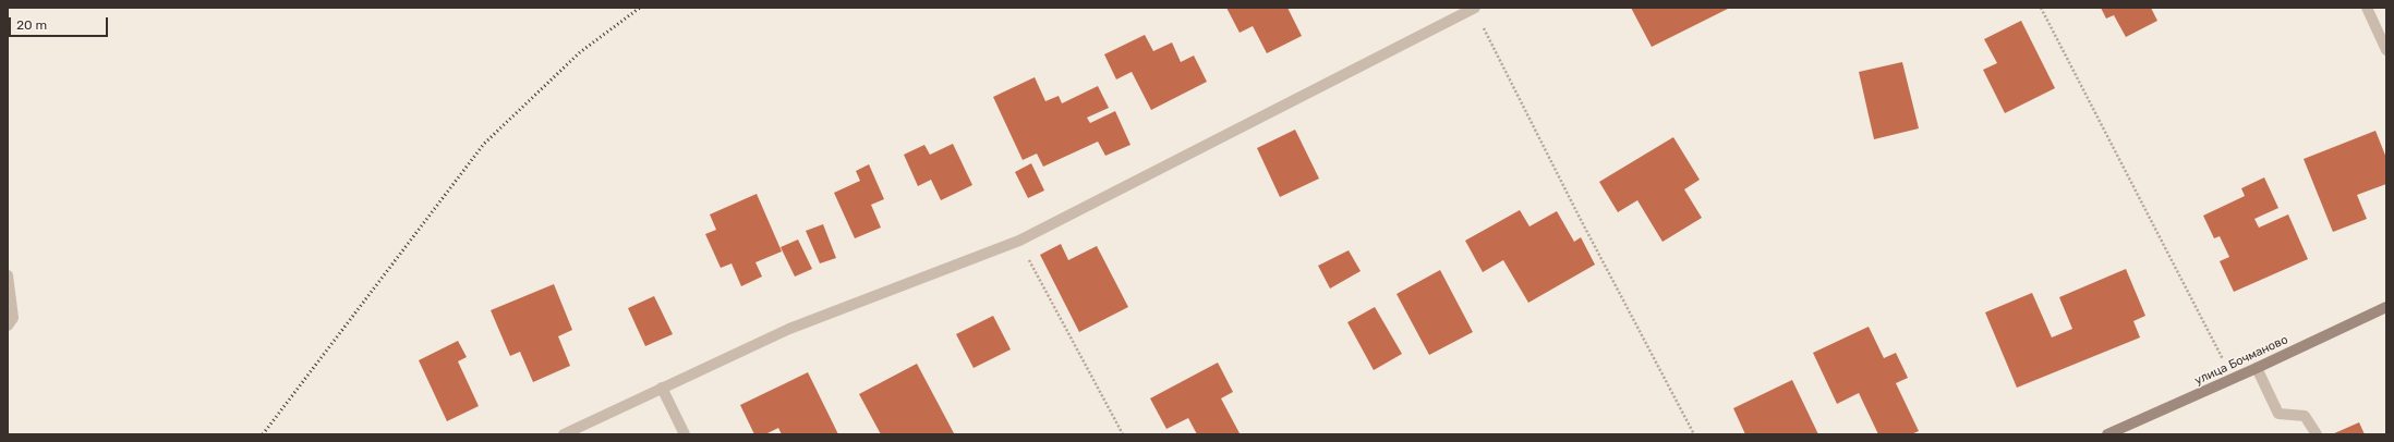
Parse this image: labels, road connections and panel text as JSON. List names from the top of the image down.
{
  "streets": {
    "main road": ["улица Бочманово"]
  },
  "scale_bar": "20 m"
}
